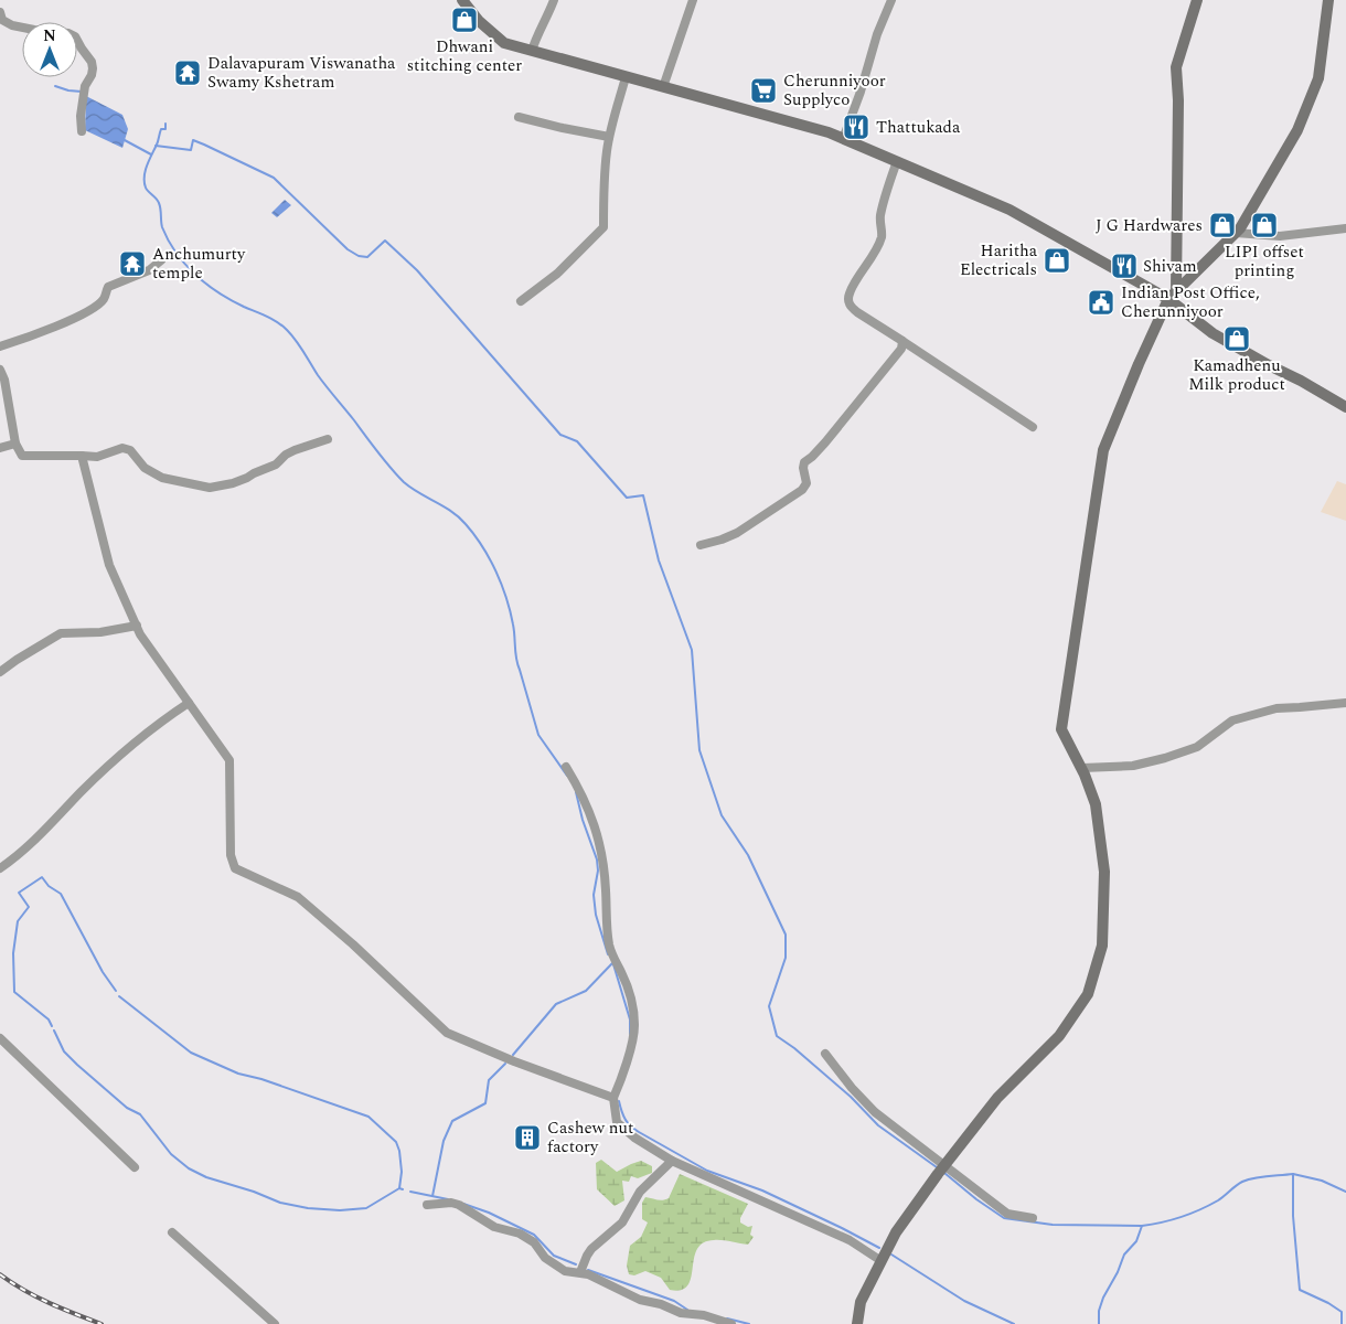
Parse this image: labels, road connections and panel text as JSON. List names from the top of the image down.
{
  "places": {
    "shop": [
      "Dhwani stitching center",
      "J G Hardwares",
      "LIPI offset printing",
      "Haritha Electricals",
      "Kamadhenu Milk product"
    ],
    "temple": ["Dalavapuram Viswanatha Swamy Kshetram", "Anchumurty temple"],
    "supermarket": ["Cherunniyoor Supplyco"],
    "restaurant": ["Thattukada", "Shivam"],
    "public building": ["Indian Post Office, Cherunniyoor"],
    "building": ["Cashew nut factory"]
  },
  "north": "top"
}
